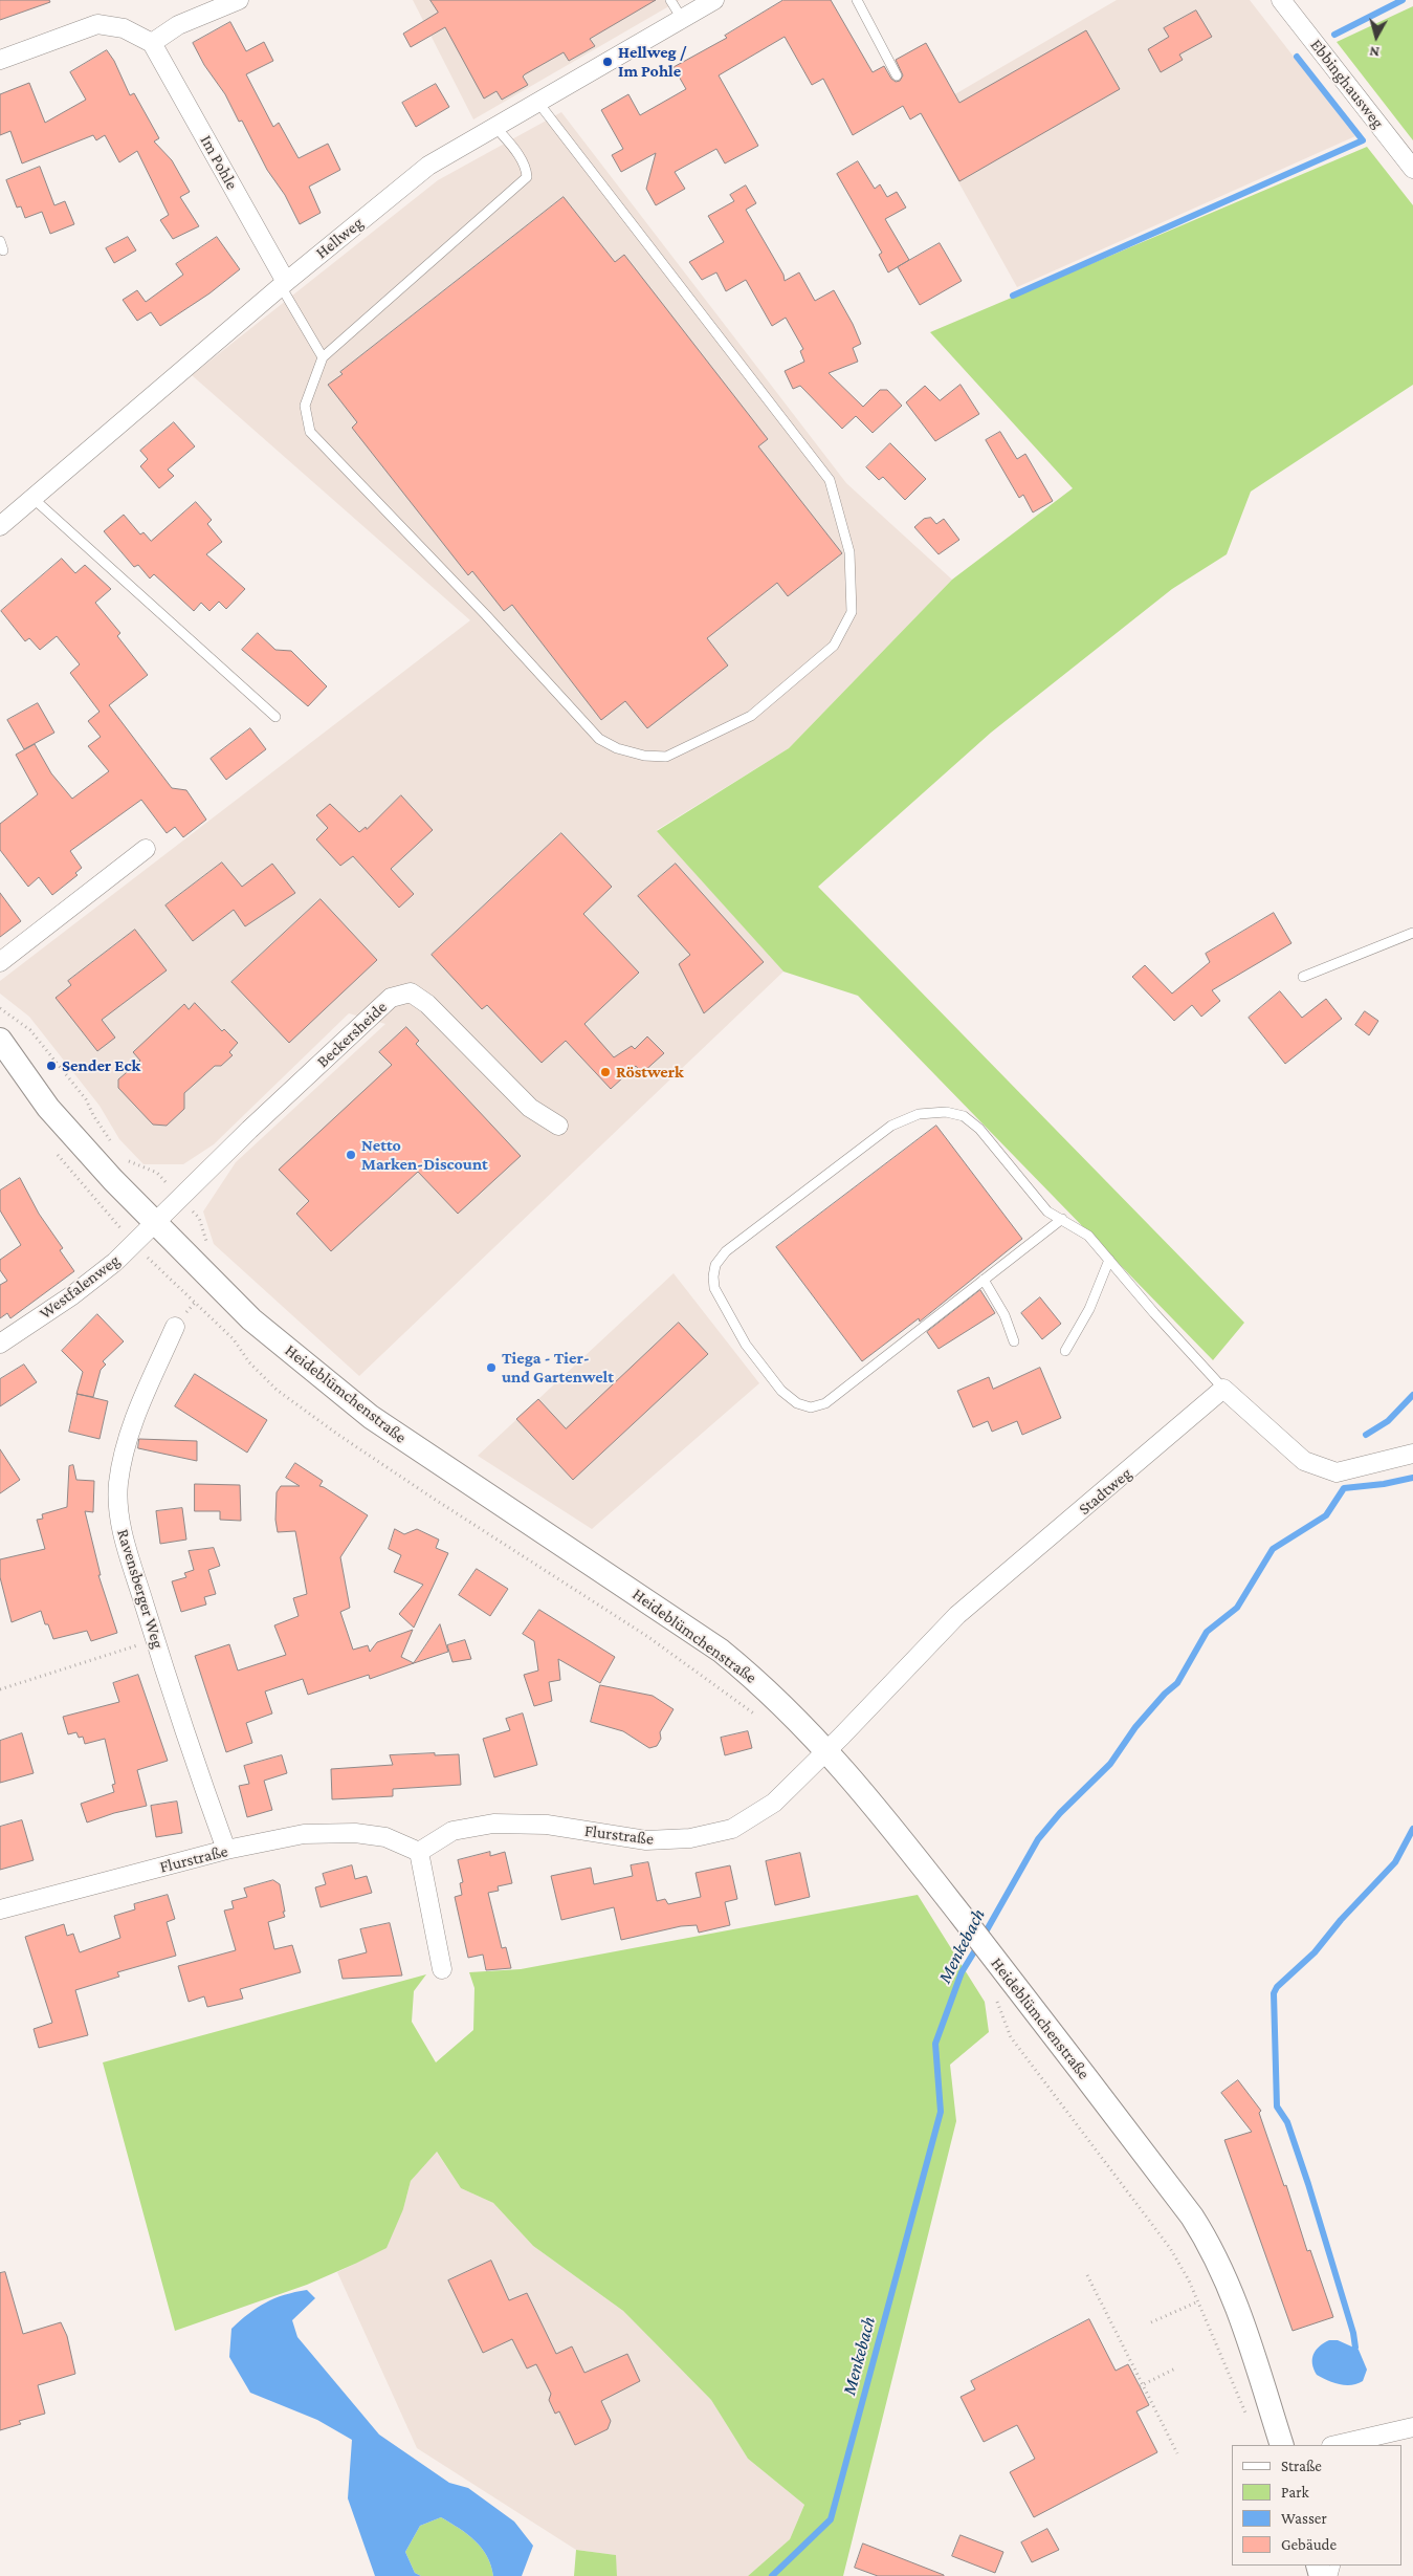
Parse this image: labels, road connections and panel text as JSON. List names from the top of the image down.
{
  "streets": {
    "street": [
      "Ebbinghausweg",
      "Im Pohle",
      "Hellweg",
      "Beckersheide",
      "Westfalenweg",
      "Heideblümchenstraße",
      "Stadtweg",
      "Ravensberger Weg",
      "Flurstraße"
    ]
  },
  "crossings": [
    ["Im Pohle", "Hellweg"],
    ["Beckersheide", "Westfalenweg"],
    ["Beckersheide", "Heideblümchenstraße"],
    ["Westfalenweg", "Heideblümchenstraße"],
    ["Heideblümchenstraße", "Stadtweg"],
    ["Heideblümchenstraße", "Flurstraße"],
    ["Stadtweg", "Flurstraße"],
    ["Ravensberger Weg", "Flurstraße"]
  ],
  "water": ["Menkebach"],
  "places": [
    "Hellweg / Im Pohle",
    "Sender Eck",
    "Röstwerk",
    "Netto Marken-Discount",
    "Tiega - Tier- und Gartenwelt"
  ],
  "legend": [
    "Straße",
    "Park",
    "Wasser",
    "Gebäude"
  ],
  "north": "bottom"
}
